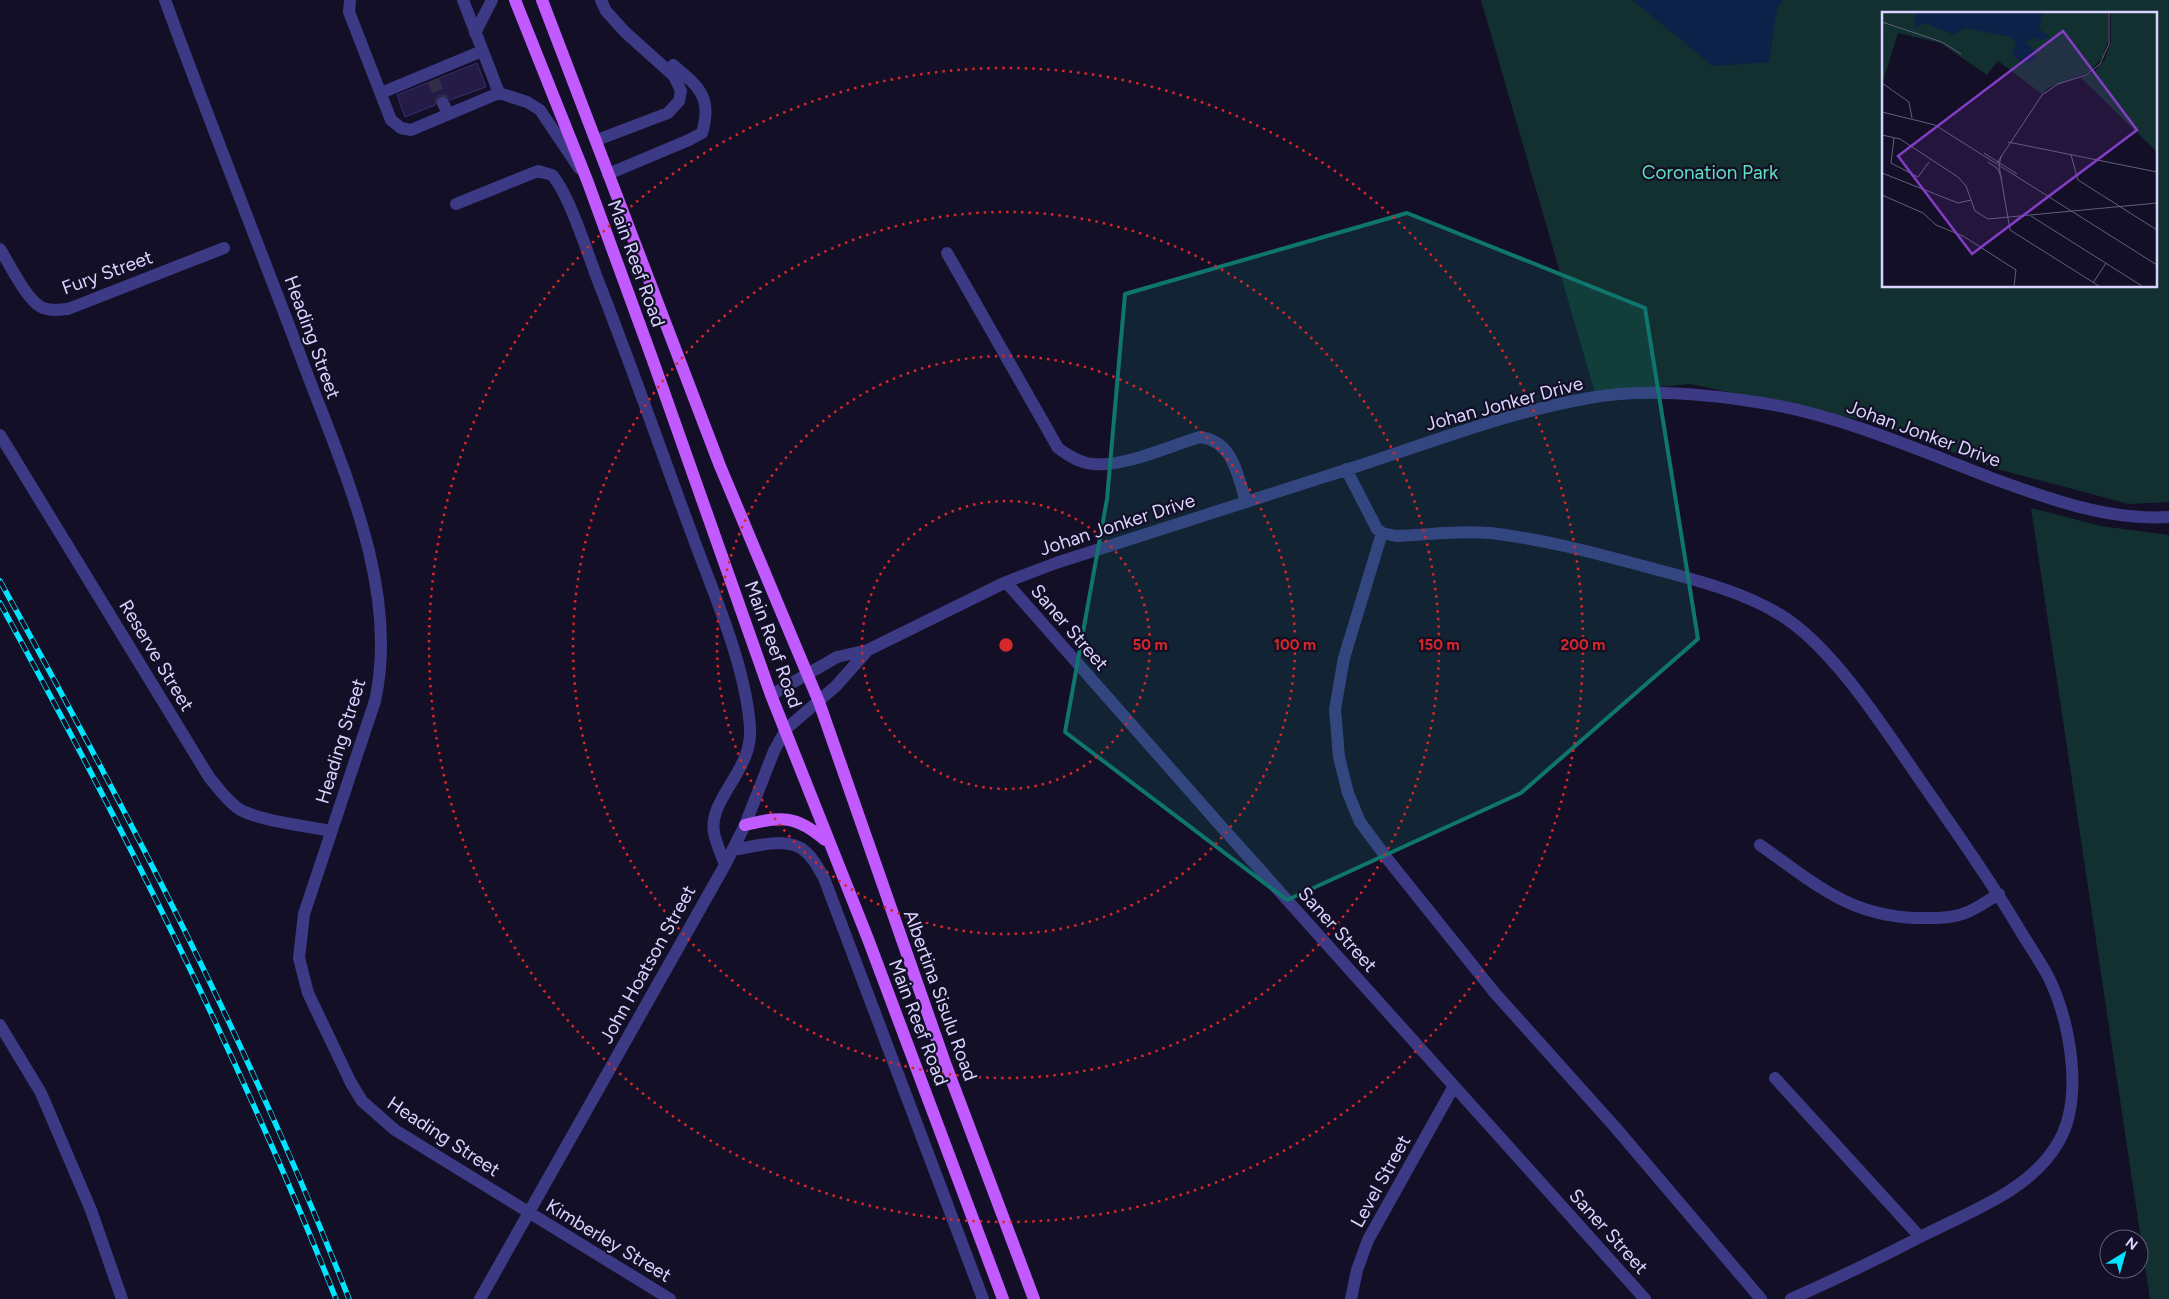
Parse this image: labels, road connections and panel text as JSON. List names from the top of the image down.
{
  "streets": {
    "main road": ["Main Reef Road", "Albertina Sisulu Road"],
    "street": [
      "Fury Street",
      "Heading Street",
      "Johan Jonker Drive",
      "Saner Street",
      "Reserve Street",
      "John Hoatson Street",
      "Level Street",
      "Kimberley Street"
    ]
  },
  "crossings": [
    ["Main Reef Road", "Johan Jonker Drive"],
    ["Main Reef Road", "John Hoatson Street"],
    ["Main Reef Road", "Albertina Sisulu Road"],
    ["Heading Street", "Reserve Street"],
    ["Heading Street", "John Hoatson Street"],
    ["Heading Street", "Kimberley Street"],
    ["Johan Jonker Drive", "Saner Street"],
    ["Johan Jonker Drive", "John Hoatson Street"],
    ["Johan Jonker Drive", "Albertina Sisulu Road"],
    ["Saner Street", "Level Street"],
    ["John Hoatson Street", "Kimberley Street"]
  ],
  "parks": ["Coronation Park"],
  "north": "top right",
  "rings": [
    "50 m",
    "100 m",
    "150 m",
    "200 m"
  ]
}
